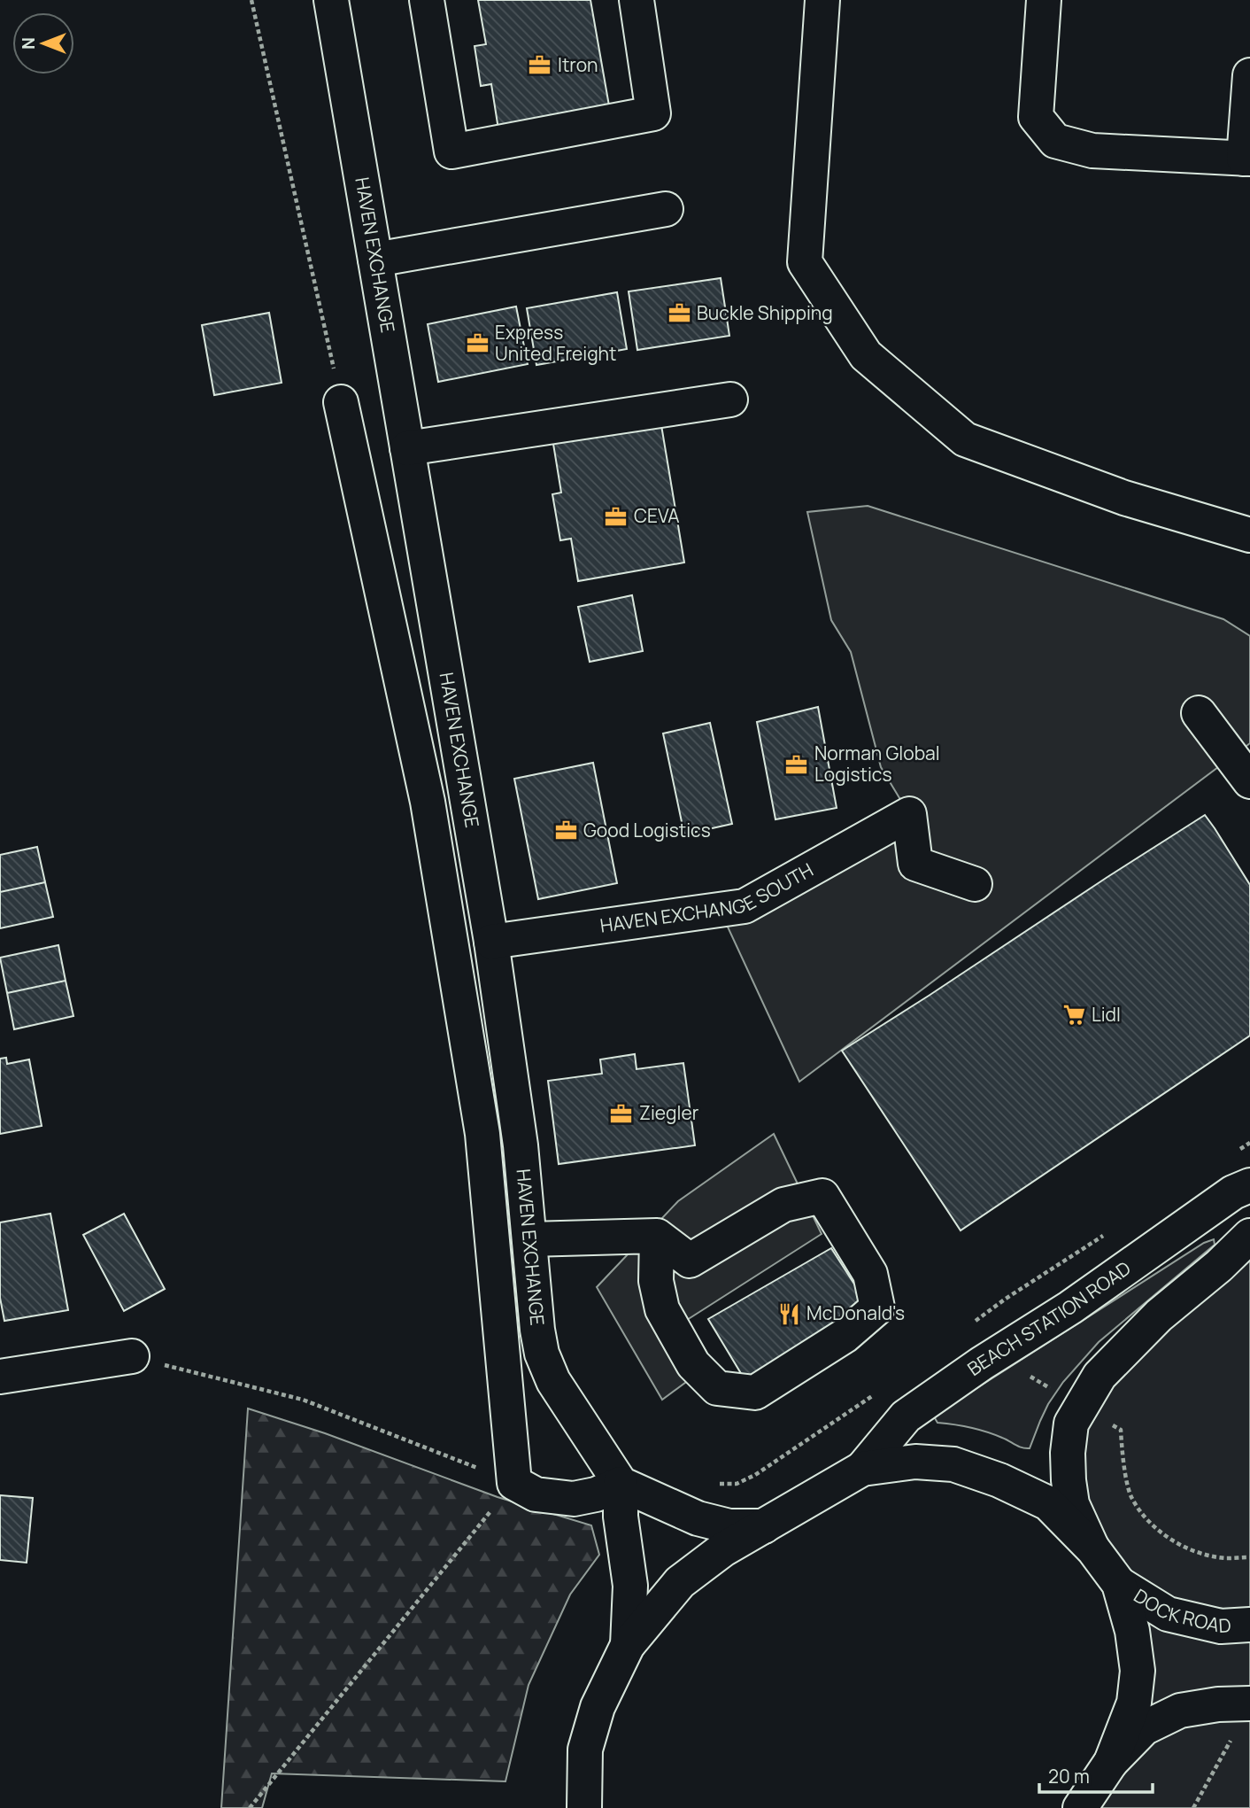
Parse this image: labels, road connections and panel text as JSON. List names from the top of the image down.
{
  "streets": {
    "main road": [
      "HAVEN EXCHANGE",
      "HAVEN EXCHANGE SOUTH",
      "BEACH STATION ROAD",
      "DOCK ROAD"
    ]
  },
  "crossings": [
    ["HAVEN EXCHANGE", "HAVEN EXCHANGE SOUTH"]
  ],
  "places": {
    "office": [
      "Itron",
      "Buckle Shipping",
      "Express United Freight",
      "CEVA",
      "Norman Global Logistics",
      "Good Logistics",
      "Ziegler"
    ],
    "supermarket": ["Lidl"],
    "restaurant": ["McDonald's"]
  },
  "scale_bar": "20 m",
  "north": "left"
}
